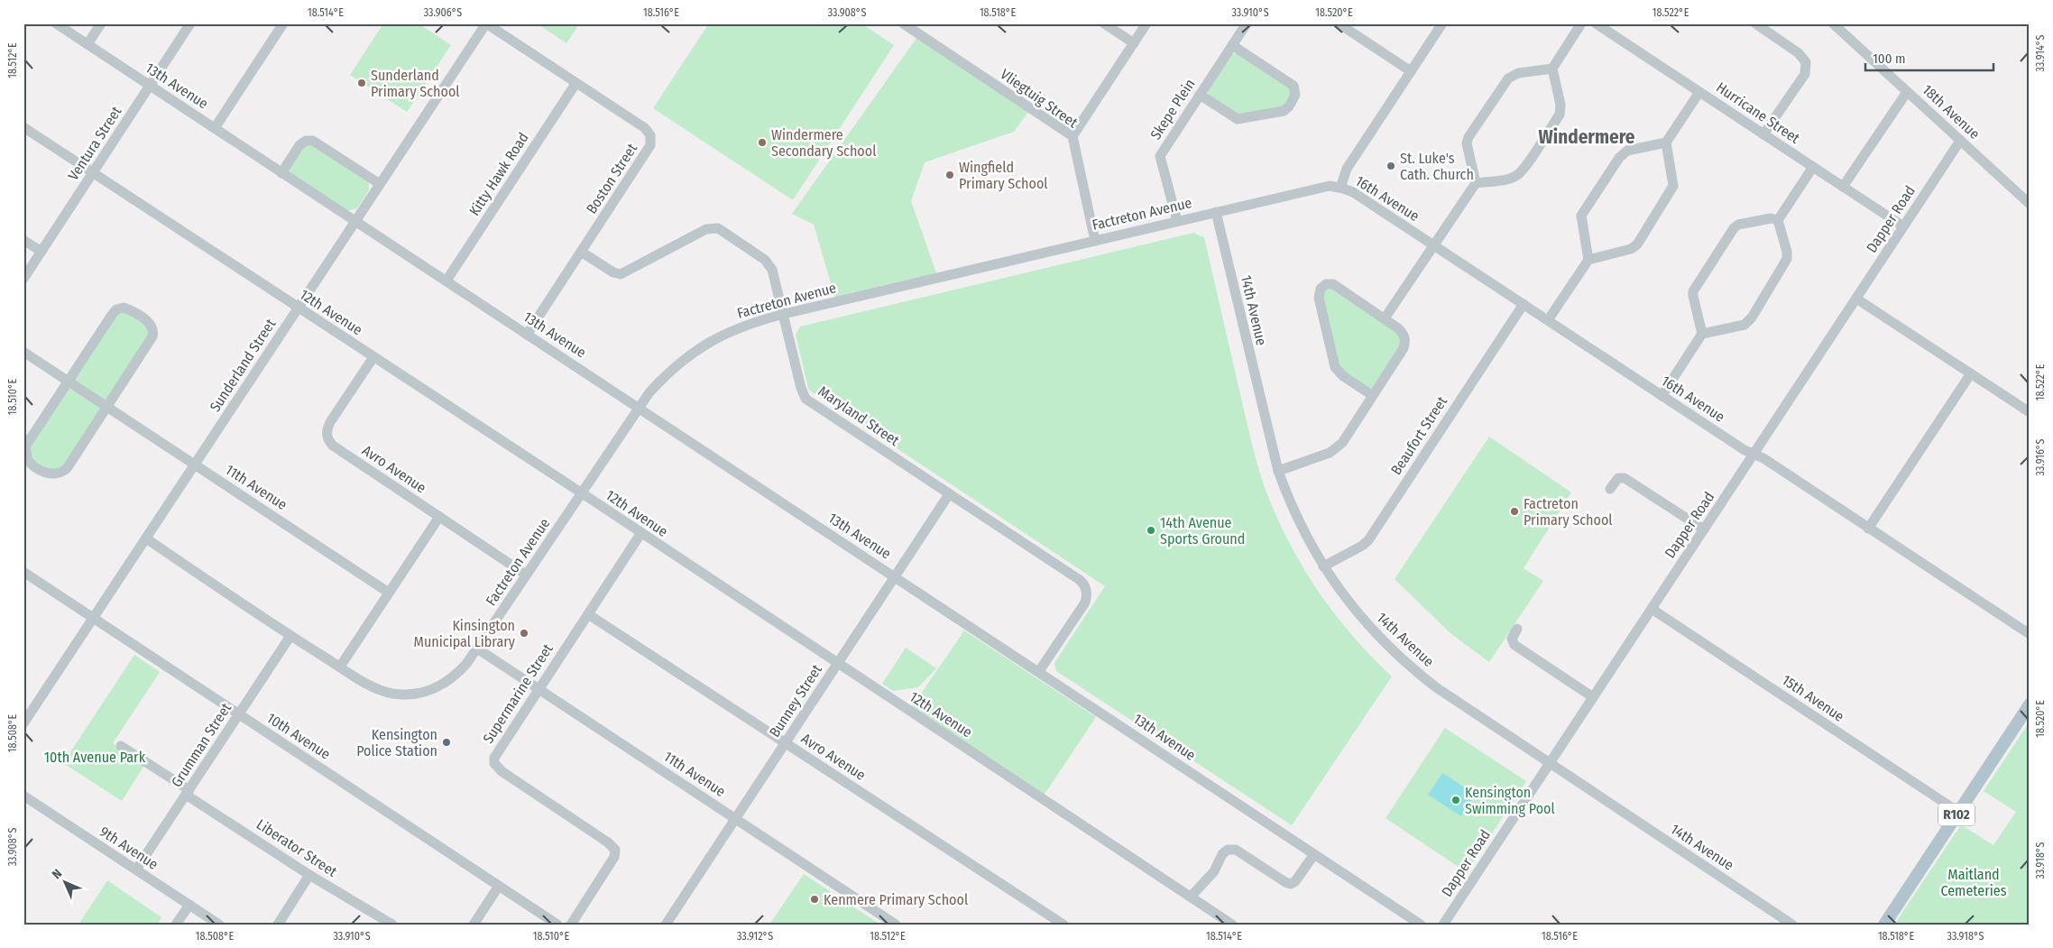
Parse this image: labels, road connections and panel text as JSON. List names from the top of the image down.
{
  "streets": {
    "main road": ["R102"],
    "street": [
      "13th Avenue",
      "Vliegtuig Street",
      "Skepe Plein",
      "18th Avenue",
      "Hurricane Street",
      "Ventura Street",
      "Kitty Hawk Road",
      "Boston Street",
      "16th Avenue",
      "Factreton Avenue",
      "Dapper Road",
      "14th Avenue",
      "12th Avenue",
      "Sunderland Street",
      "Maryland Street",
      "Beaufort Street",
      "Avro Avenue",
      "11th Avenue",
      "Supermarine Street",
      "15th Avenue",
      "Bunney Street",
      "10th Avenue",
      "Grumman Street",
      "9th Avenue",
      "Liberator Street"
    ]
  },
  "crossings": [
    ["13th Avenue", "Ventura Street"],
    ["13th Avenue", "Kitty Hawk Road"],
    ["13th Avenue", "Boston Street"],
    ["13th Avenue", "Factreton Avenue"],
    ["13th Avenue", "Sunderland Street"],
    ["13th Avenue", "Maryland Street"],
    ["13th Avenue", "Bunney Street"],
    ["Vliegtuig Street", "Factreton Avenue"],
    ["Skepe Plein", "Factreton Avenue"],
    ["18th Avenue", "Dapper Road"],
    ["Hurricane Street", "Dapper Road"],
    ["Ventura Street", "12th Avenue"],
    ["Kitty Hawk Road", "Boston Street"],
    ["Boston Street", "Sunderland Street"],
    ["Boston Street", "Maryland Street"],
    ["16th Avenue", "Factreton Avenue"],
    ["16th Avenue", "Dapper Road"],
    ["16th Avenue", "Beaufort Street"],
    ["Factreton Avenue", "14th Avenue"],
    ["Factreton Avenue", "12th Avenue"],
    ["Factreton Avenue", "Sunderland Street"],
    ["Factreton Avenue", "Maryland Street"],
    ["Factreton Avenue", "Avro Avenue"],
    ["Factreton Avenue", "11th Avenue"],
    ["Factreton Avenue", "Grumman Street"],
    ["Dapper Road", "14th Avenue"],
    ["Dapper Road", "15th Avenue"],
    ["14th Avenue", "Beaufort Street"],
    ["12th Avenue", "Sunderland Street"],
    ["12th Avenue", "Avro Avenue"],
    ["12th Avenue", "Supermarine Street"],
    ["12th Avenue", "Bunney Street"],
    ["Sunderland Street", "11th Avenue"],
    ["Sunderland Street", "10th Avenue"],
    ["Maryland Street", "Bunney Street"],
    ["Avro Avenue", "Supermarine Street"],
    ["Avro Avenue", "Bunney Street"],
    ["11th Avenue", "Supermarine Street"],
    ["11th Avenue", "Bunney Street"],
    ["15th Avenue", "R102"],
    ["10th Avenue", "Grumman Street"],
    ["Grumman Street", "9th Avenue"],
    ["Grumman Street", "Liberator Street"]
  ],
  "districts": ["Windermere"],
  "parks": ["10th Avenue Park", "Maitland Cemeteries"],
  "places": [
    "Sunderland Primary School",
    "Windermere Secondary School",
    "St. Luke's Cath. Church",
    "Wingfield Primary School",
    "Factreton Primary School",
    "14th Avenue Sports Ground",
    "Kinsington Municipal Library",
    "Kensington Police Station",
    "Kensington Swimming Pool",
    "Kenmere Primary School"
  ],
  "scale_bar": "100 m",
  "north": "top left",
  "coordinates": [
    "18.514°E",
    "33.906°S",
    "18.516°E",
    "33.908°S",
    "18.518°E",
    "33.910°S",
    "18.520°E",
    "18.522°E",
    "33.914°S",
    "18.512°E",
    "18.510°E",
    "33.916°S",
    "18.508°E",
    "33.918°S",
    "33.912°S"
  ]
}
